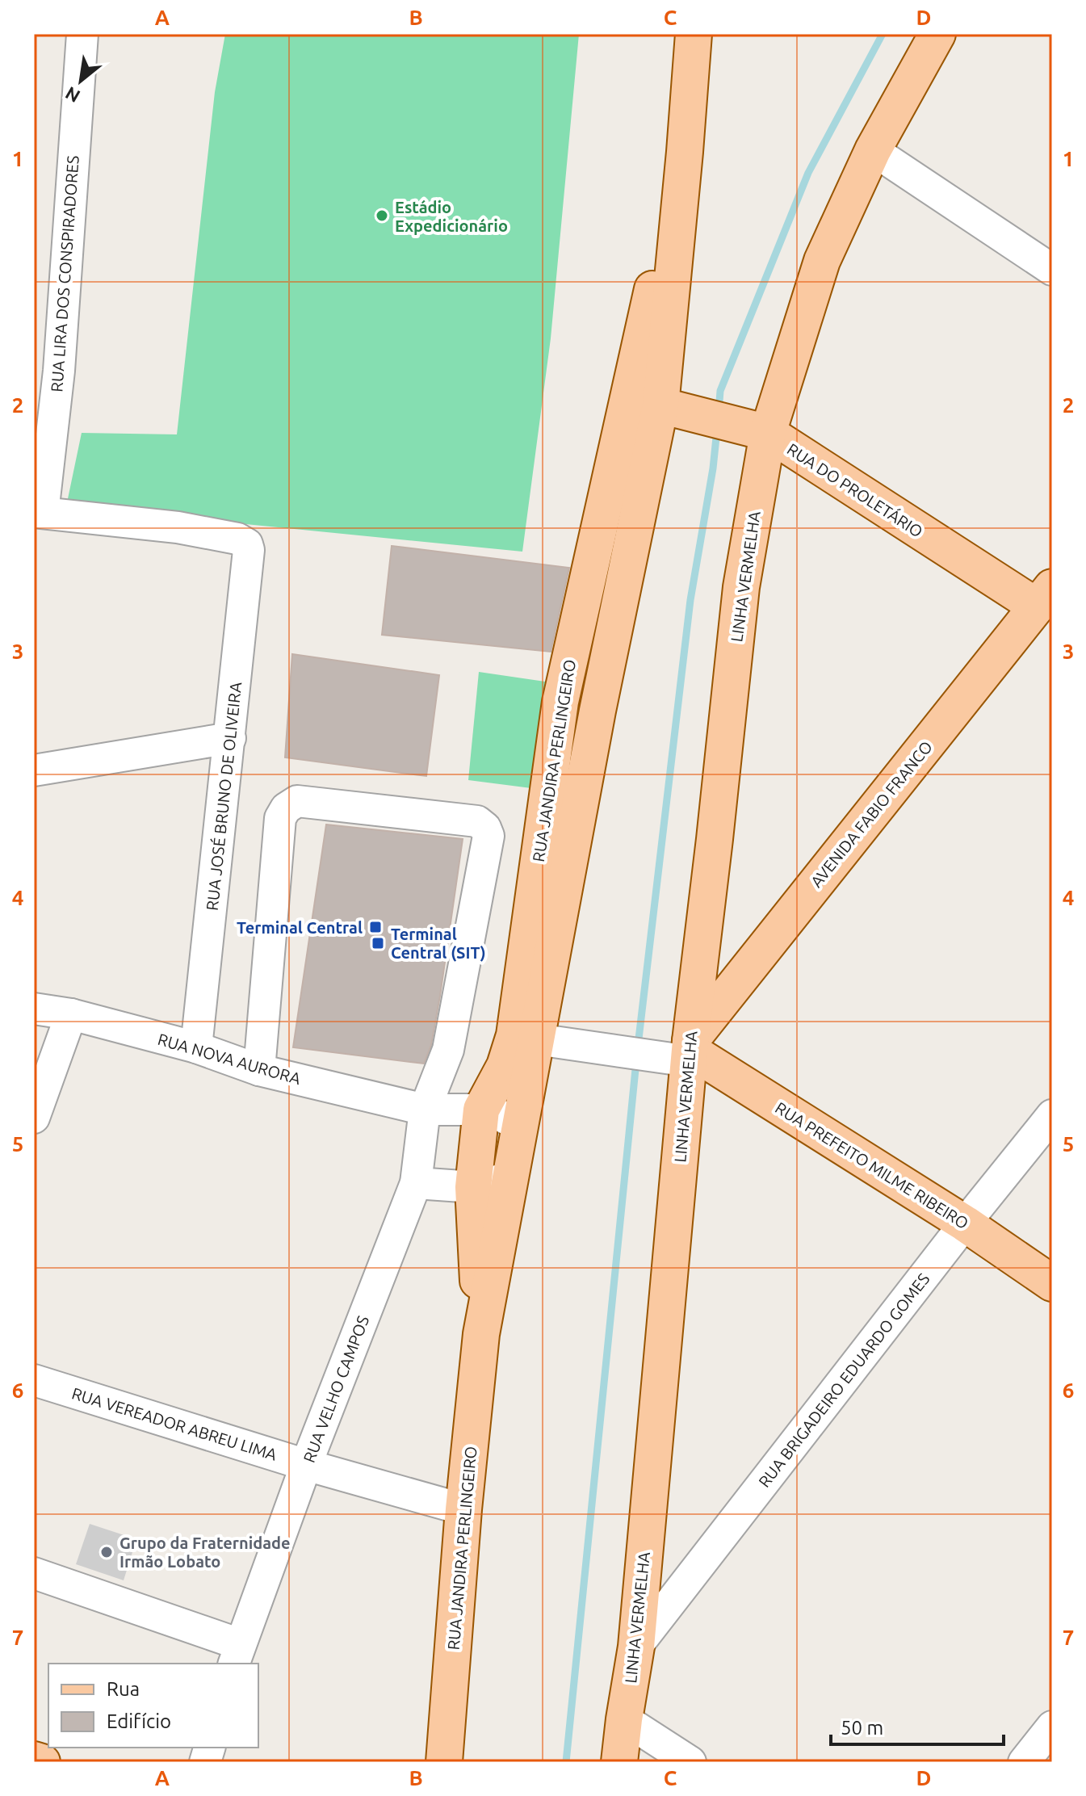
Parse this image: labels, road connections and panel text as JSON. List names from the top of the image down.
{
  "streets": {
    "main road": [
      "RUA DO PROLETÁRIO",
      "LINHA VERMELHA",
      "RUA JANDIRA PERLINGEIRO",
      "AVENIDA FABIO FRANCO",
      "RUA PREFEITO MILME RIBEIRO"
    ],
    "street": [
      "RUA LIRA DOS CONSPIRADORES",
      "RUA JOSÉ BRUNO DE OLIVEIRA",
      "RUA NOVA AURORA",
      "RUA BRIGADEIRO EDUARDO GOMES",
      "RUA VELHO CAMPOS",
      "RUA VEREADOR ABREU LIMA"
    ]
  },
  "crossings": [
    ["RUA LIRA DOS CONSPIRADORES", "RUA JOSÉ BRUNO DE OLIVEIRA"],
    ["RUA DO PROLETÁRIO", "LINHA VERMELHA"],
    ["RUA DO PROLETÁRIO", "RUA JANDIRA PERLINGEIRO"],
    ["RUA DO PROLETÁRIO", "AVENIDA FABIO FRANCO"],
    ["LINHA VERMELHA", "AVENIDA FABIO FRANCO"],
    ["LINHA VERMELHA", "RUA PREFEITO MILME RIBEIRO"],
    ["LINHA VERMELHA", "RUA BRIGADEIRO EDUARDO GOMES"],
    ["RUA JANDIRA PERLINGEIRO", "RUA NOVA AURORA"],
    ["RUA JANDIRA PERLINGEIRO", "RUA VEREADOR ABREU LIMA"],
    ["RUA JOSÉ BRUNO DE OLIVEIRA", "RUA NOVA AURORA"],
    ["AVENIDA FABIO FRANCO", "RUA PREFEITO MILME RIBEIRO"],
    ["RUA NOVA AURORA", "RUA VELHO CAMPOS"],
    ["RUA PREFEITO MILME RIBEIRO", "RUA BRIGADEIRO EDUARDO GOMES"],
    ["RUA VELHO CAMPOS", "RUA VEREADOR ABREU LIMA"]
  ],
  "places": {
    "other": ["Estádio Expedicionário", "Grupo da Fraternidade Irmão Lobato"],
    "transit": ["Terminal Central", "Terminal Central (SIT)"]
  },
  "legend": ["Rua", "Edifício"],
  "scale_bar": "50 m",
  "north": "bottom left",
  "grid": {
    "columns": [
      "A",
      "B",
      "C",
      "D"
    ],
    "rows": [
      "1",
      "2",
      "3",
      "4",
      "5",
      "6",
      "7"
    ]
  }
}
